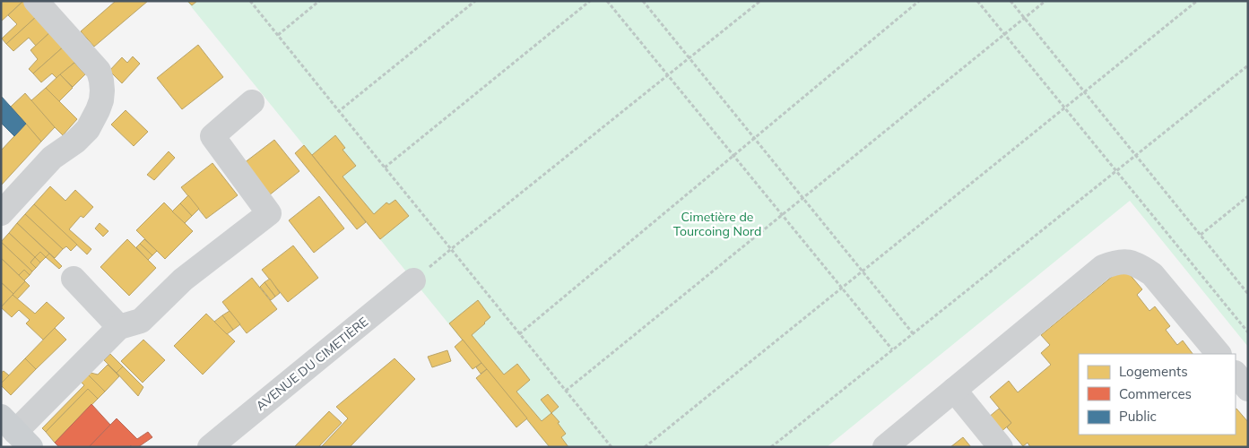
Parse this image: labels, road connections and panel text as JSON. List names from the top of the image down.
{
  "streets": {
    "street": ["AVENUE DU CIMETIÈRE"]
  },
  "parks": ["Cimetière de Tourcoing Nord"],
  "legend": ["Logements", "Commerces", "Public"]
}
